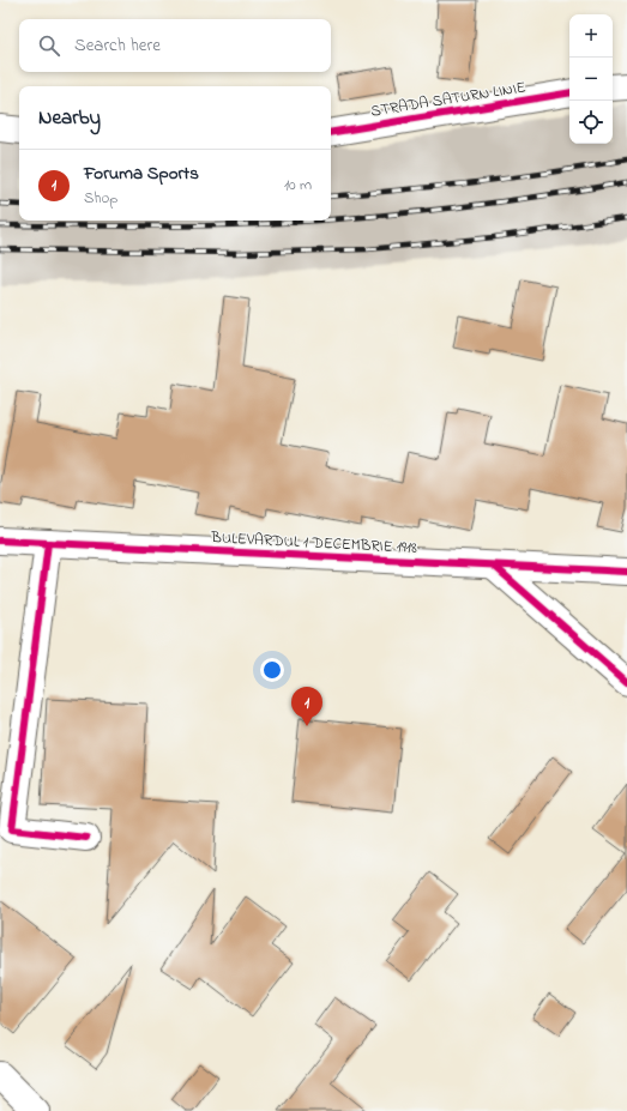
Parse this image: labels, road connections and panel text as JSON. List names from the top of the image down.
{
  "streets": {
    "street": ["STRADA SATURN LINIE", "BULEVARDUL 1 DECEMBRIE 1918"]
  },
  "page": {
    "map_buttons": ["+", "−"],
    "search": "Search here",
    "heading": "Nearby",
    "list": [
      {
        "mark": "1",
        "name": "Foruma Sports",
        "note": "Shop",
        "value": "10 m"
      }
    ],
    "pins": "1"
  }
}
